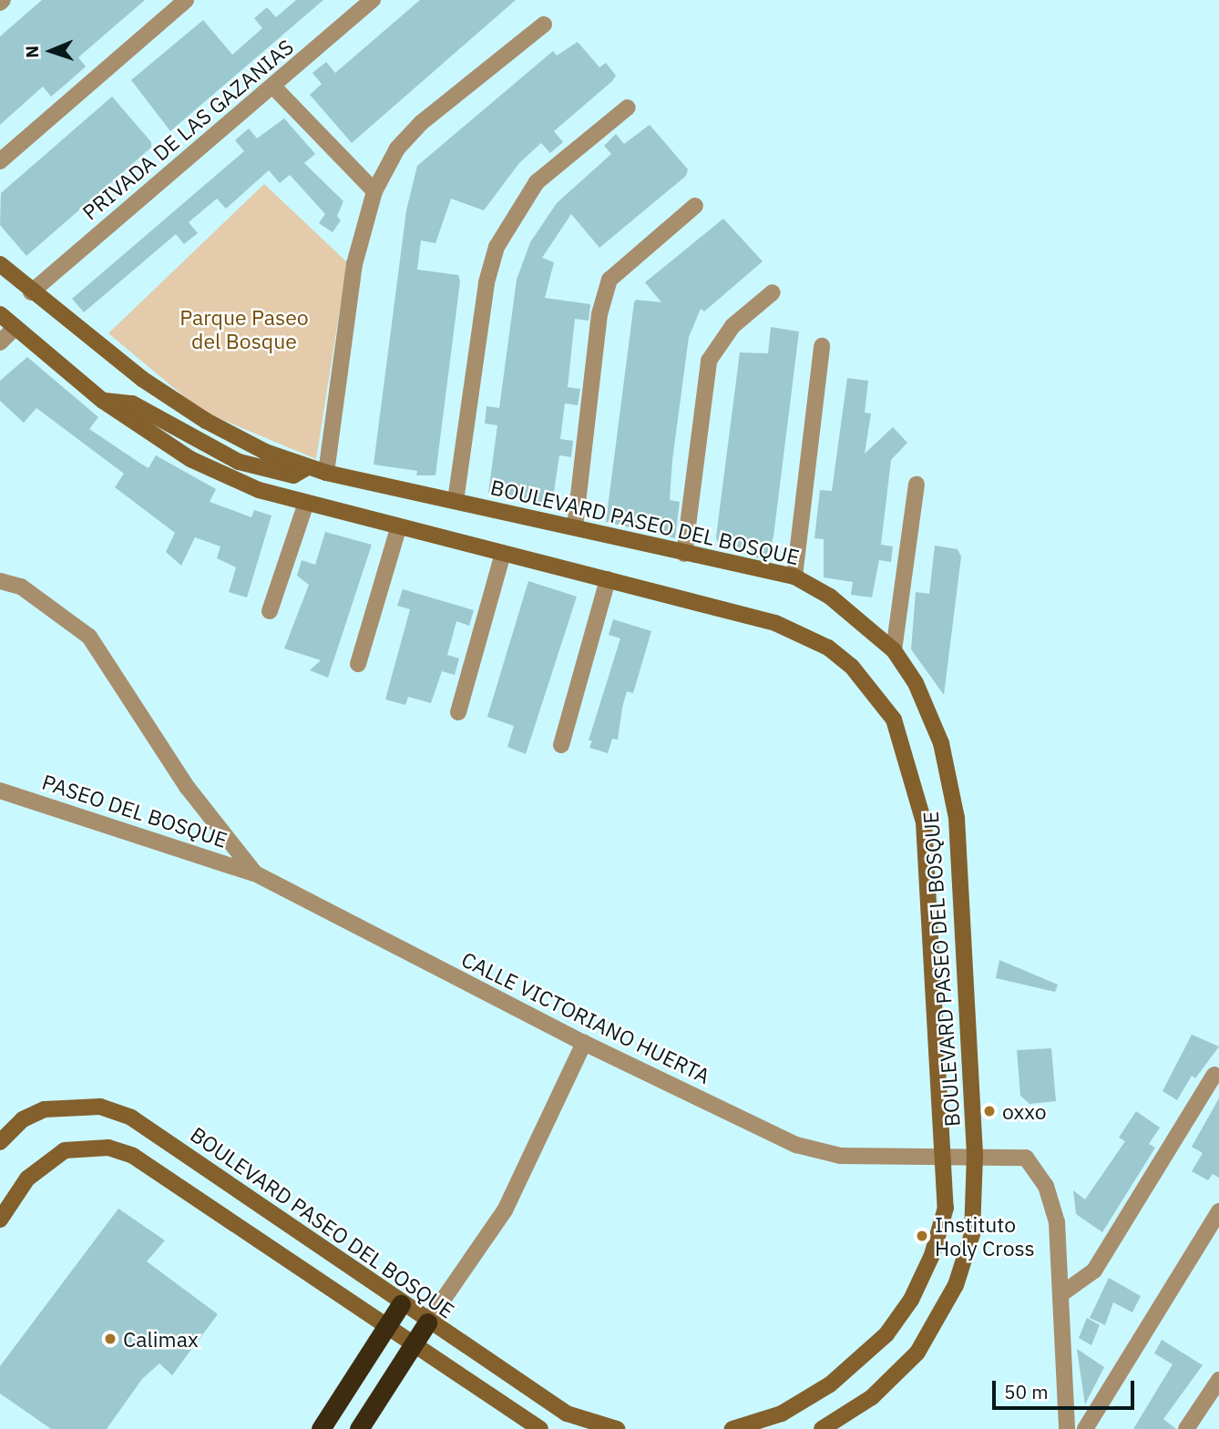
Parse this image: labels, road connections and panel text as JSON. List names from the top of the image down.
{
  "streets": {
    "street": [
      "PRIVADA DE LAS GAZANIAS",
      "BOULEVARD PASEO DEL BOSQUE",
      "PASEO DEL BOSQUE",
      "CALLE VICTORIANO HUERTA"
    ]
  },
  "crossings": [
    ["PRIVADA DE LAS GAZANIAS", "BOULEVARD PASEO DEL BOSQUE"],
    ["BOULEVARD PASEO DEL BOSQUE", "CALLE VICTORIANO HUERTA"],
    ["PASEO DEL BOSQUE", "CALLE VICTORIANO HUERTA"]
  ],
  "parks": ["Parque Paseo del Bosque"],
  "places": ["oxxo", "Instituto Holy Cross", "Calimax"],
  "scale_bar": "50 m",
  "north": "left"
}
